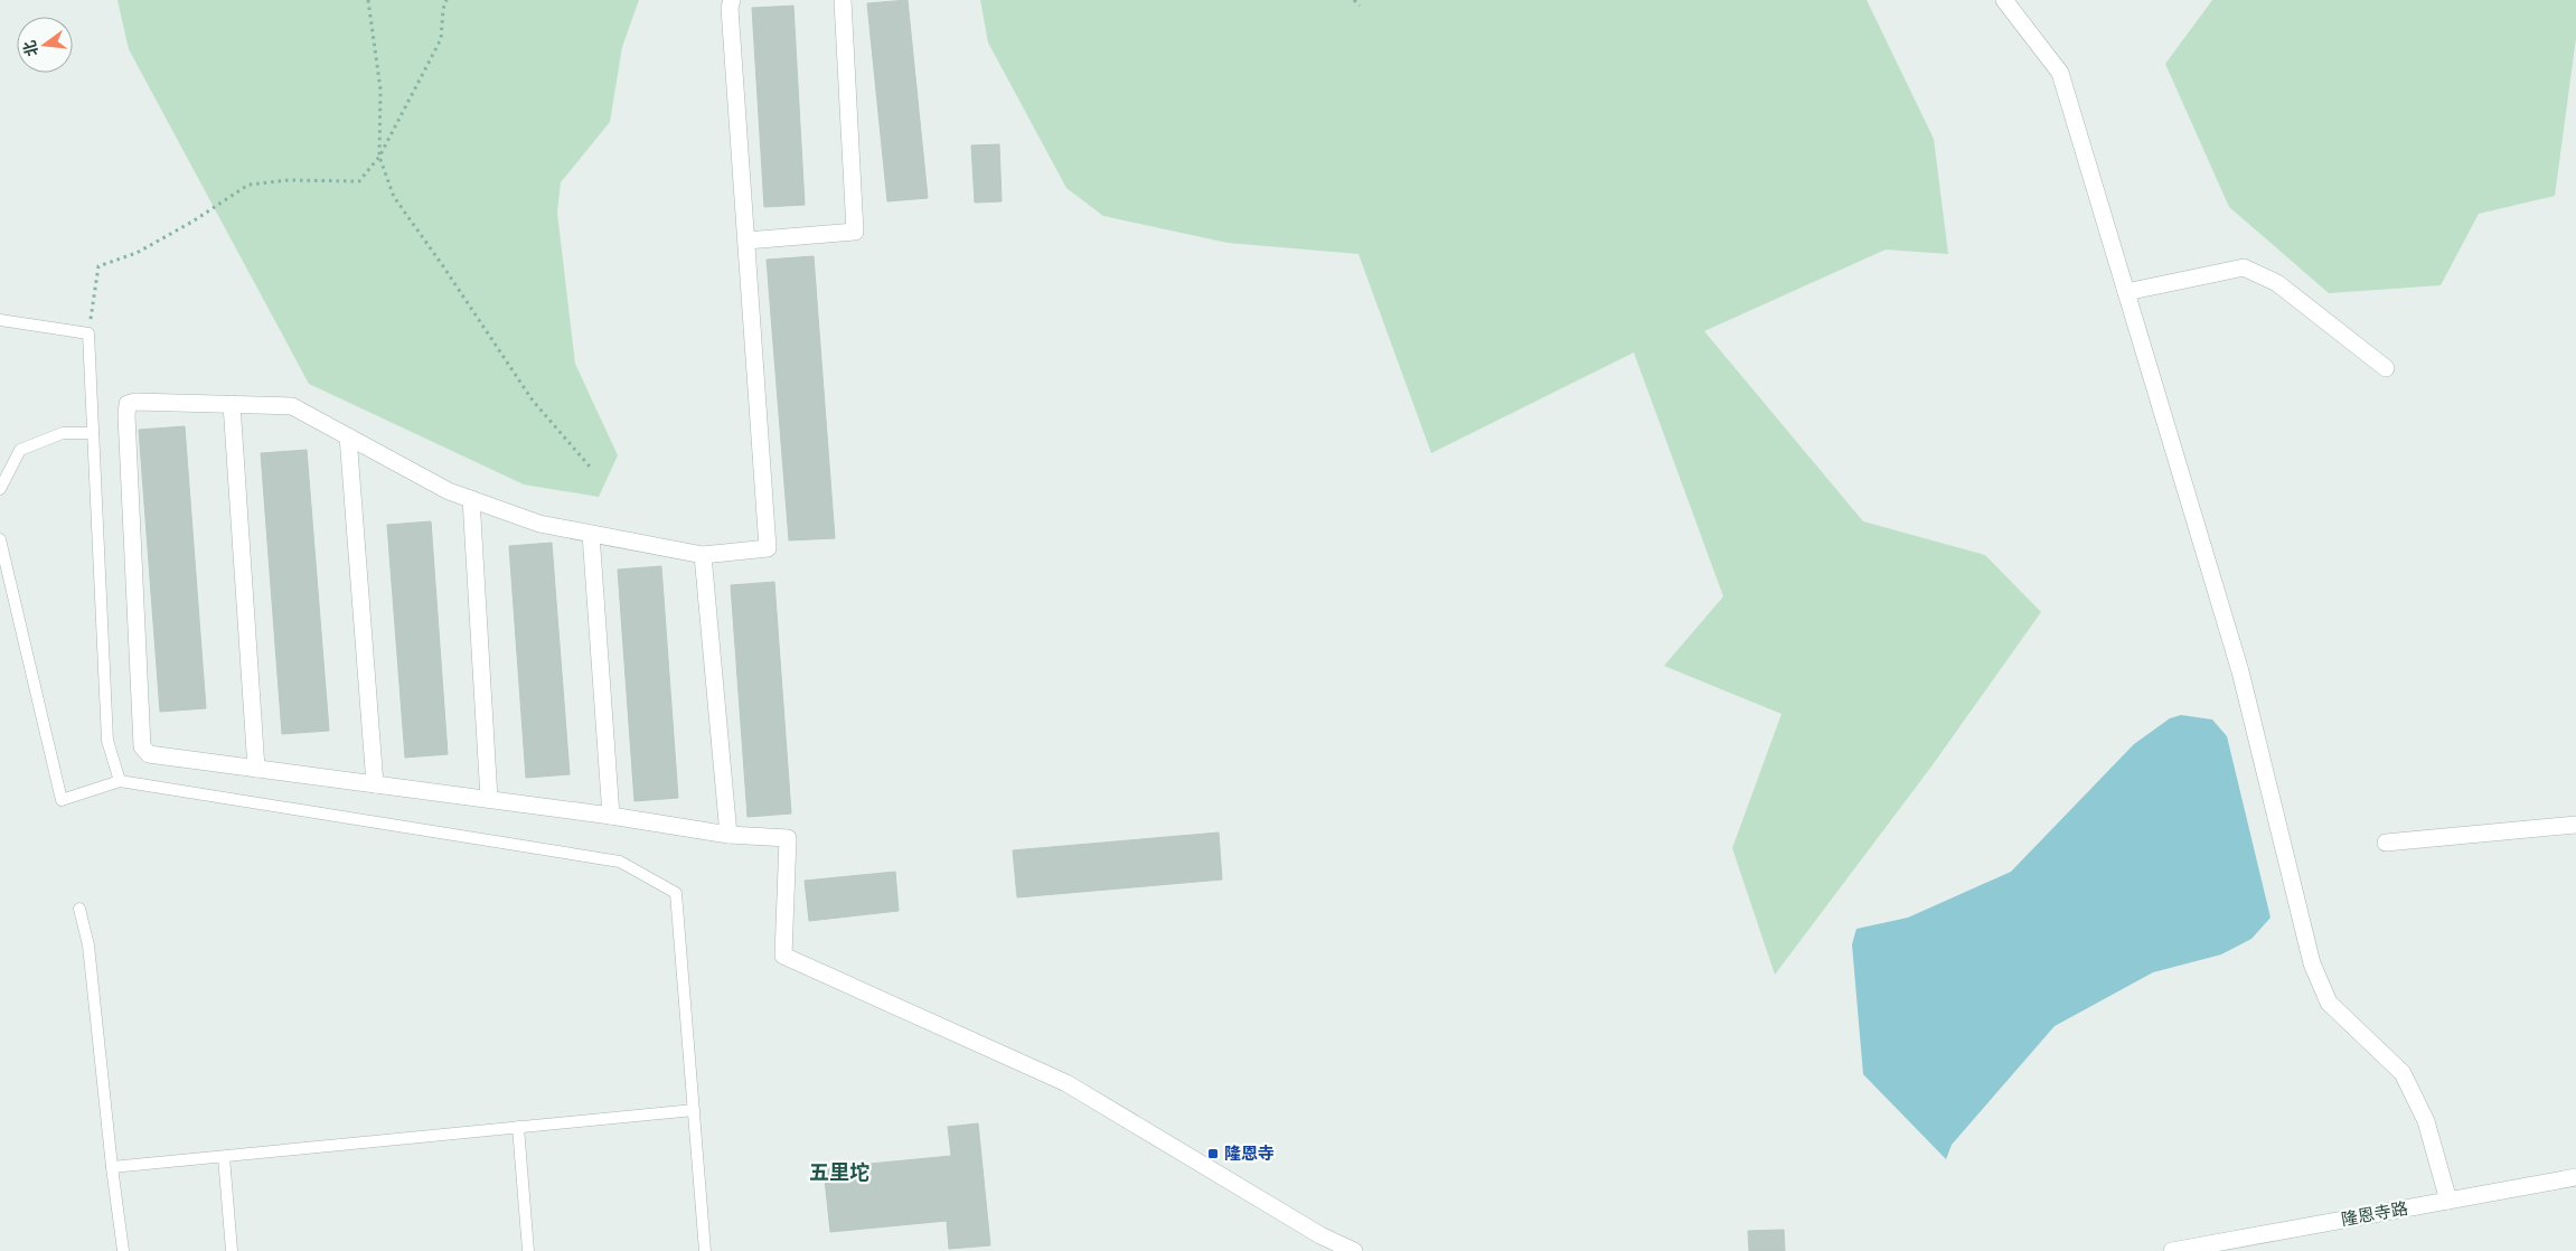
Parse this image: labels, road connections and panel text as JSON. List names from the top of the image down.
{
  "streets": {
    "street": ["隆恩寺路"]
  },
  "districts": ["五里坨"],
  "places": {
    "transit": ["隆恩寺"]
  },
  "north": "left"
}
